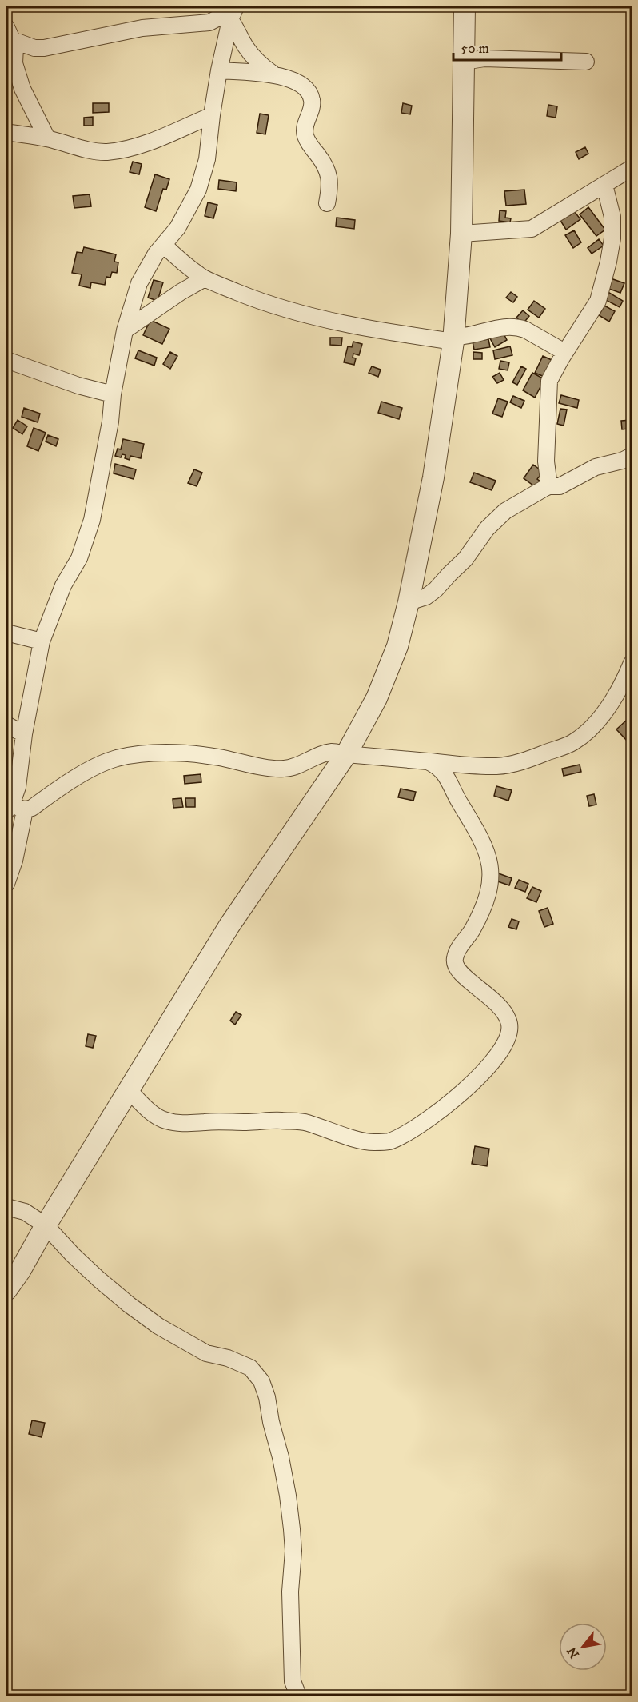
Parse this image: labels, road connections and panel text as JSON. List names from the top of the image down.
{
  "scale_bar": "50 m",
  "north": "bottom left"
}
